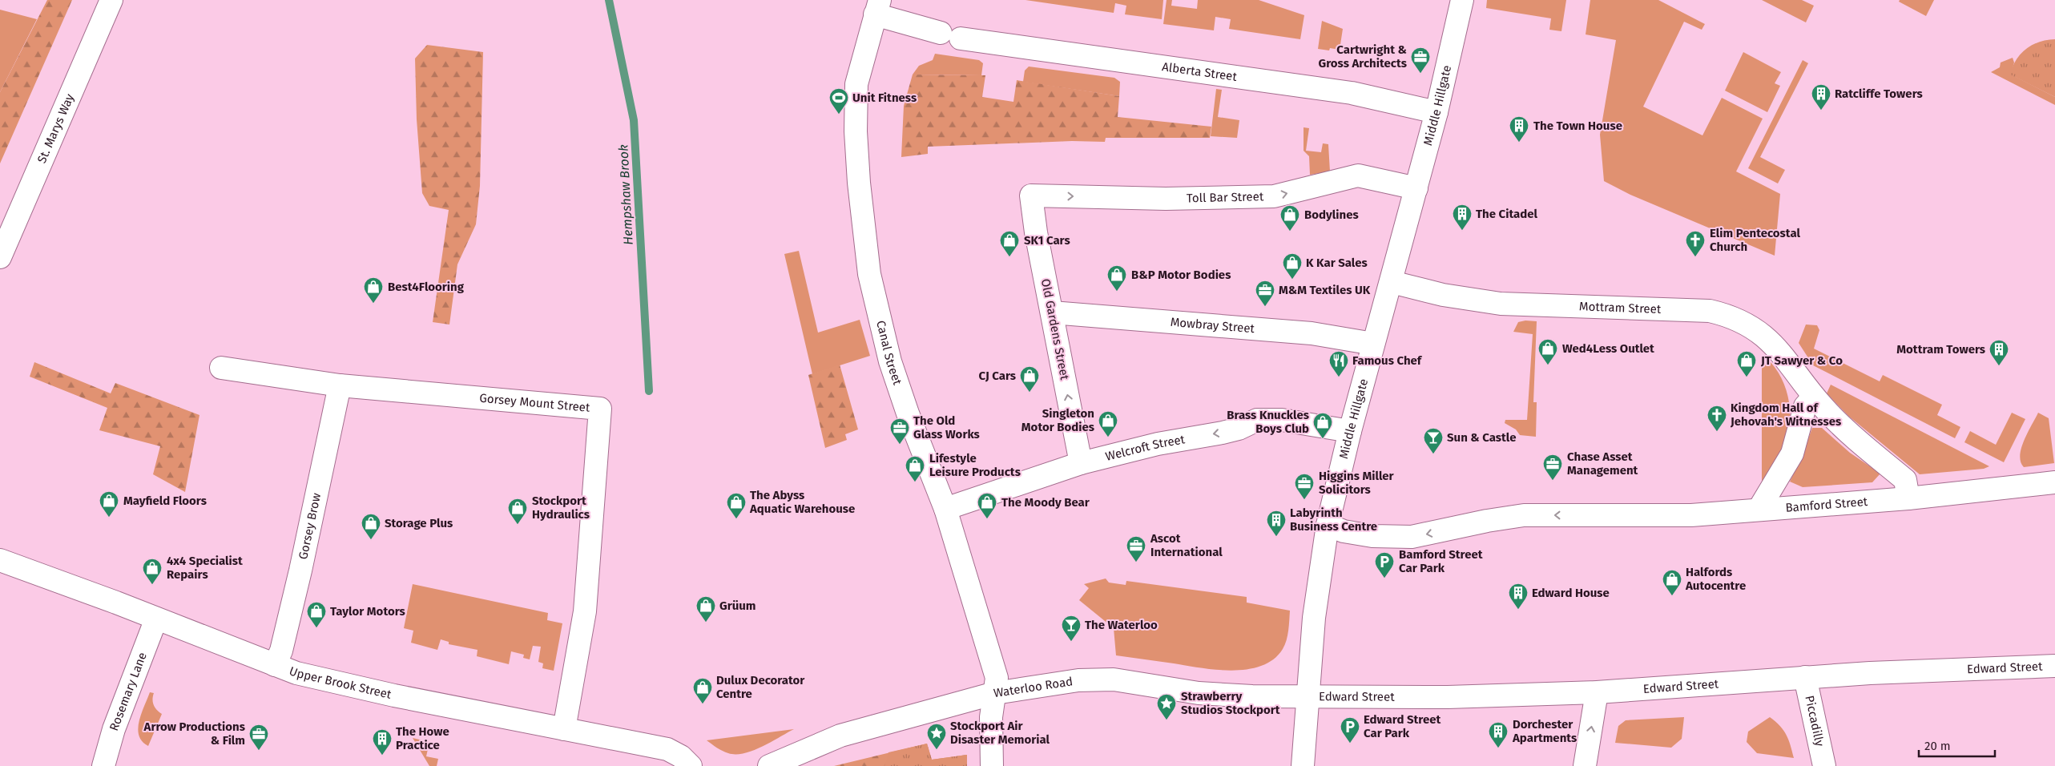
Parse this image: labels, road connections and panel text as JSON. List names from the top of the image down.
{
  "streets": {
    "street": [
      "Alberta Street",
      "Middle Hillgate",
      "St. Marys Way",
      "Toll Bar Street",
      "Mottram Street",
      "Mowbray Street",
      "Old Gardens Street",
      "Canal Street",
      "Gorsey Mount Street",
      "Welcroft Street",
      "Bamford Street",
      "Gorsey Brow",
      "Edward Street",
      "Upper Brook Street",
      "Waterloo Road",
      "Rosemary Lane",
      "Piccadilly"
    ]
  },
  "crossings": [
    ["Alberta Street", "Middle Hillgate"],
    ["Alberta Street", "Canal Street"],
    ["Middle Hillgate", "Toll Bar Street"],
    ["Middle Hillgate", "Mottram Street"],
    ["Middle Hillgate", "Mowbray Street"],
    ["Middle Hillgate", "Welcroft Street"],
    ["Middle Hillgate", "Bamford Street"],
    ["Middle Hillgate", "Edward Street"],
    ["Middle Hillgate", "Waterloo Road"],
    ["Toll Bar Street", "Old Gardens Street"],
    ["Mottram Street", "Bamford Street"],
    ["Mowbray Street", "Old Gardens Street"],
    ["Old Gardens Street", "Welcroft Street"],
    ["Canal Street", "Welcroft Street"],
    ["Canal Street", "Waterloo Road"],
    ["Gorsey Mount Street", "Gorsey Brow"],
    ["Gorsey Mount Street", "Upper Brook Street"],
    ["Gorsey Brow", "Upper Brook Street"],
    ["Edward Street", "Waterloo Road"],
    ["Edward Street", "Piccadilly"],
    ["Upper Brook Street", "Rosemary Lane"]
  ],
  "one_way": [
    "Toll Bar Street",
    "Old Gardens Street",
    "Welcroft Street",
    "Bamford Street"
  ],
  "water": ["Hempshaw Brook"],
  "places": {
    "office": [
      "Cartwright & Gross Architects",
      "M&M Textiles UK",
      "The Old Glass Works",
      "Chase Asset Management",
      "Higgins Miller Solicitors",
      "Ascot International",
      "Arrow Productions & Film"
    ],
    "building": [
      "Ratcliffe Towers",
      "The Town House",
      "The Citadel",
      "Mottram Towers",
      "Labyrinth Business Centre",
      "Edward House",
      "Dorchester Apartments",
      "The Howe Practice"
    ],
    "sports": ["Unit Fitness"],
    "shop": [
      "Bodylines",
      "SK1 Cars",
      "K Kar Sales",
      "B&P Motor Bodies",
      "Best4Flooring",
      "Wed4Less Outlet",
      "JT Sawyer & Co",
      "CJ Cars",
      "Singleton Motor Bodies",
      "Brass Knuckles Boys Club",
      "Lifestyle Leisure Products",
      "Mayfield Floors",
      "The Abyss Aquatic Warehouse",
      "The Moody Bear",
      "Stockport Hydraulics",
      "Storage Plus",
      "4x4 Specialist Repairs",
      "Halfords Autocentre",
      "Grüum",
      "Taylor Motors",
      "Dulux Decorator Centre"
    ],
    "church": ["Elim Pentecostal Church", "Kingdom Hall of Jehovah's Witnesses"],
    "restaurant": ["Famous Chef"],
    "bar": ["Sun & Castle", "The Waterloo"],
    "parking": ["Bamford Street Car Park", "Edward Street Car Park"],
    "place": ["Strawberry Studios Stockport", "Stockport Air Disaster Memorial"]
  },
  "scale_bar": "20 m"
}
